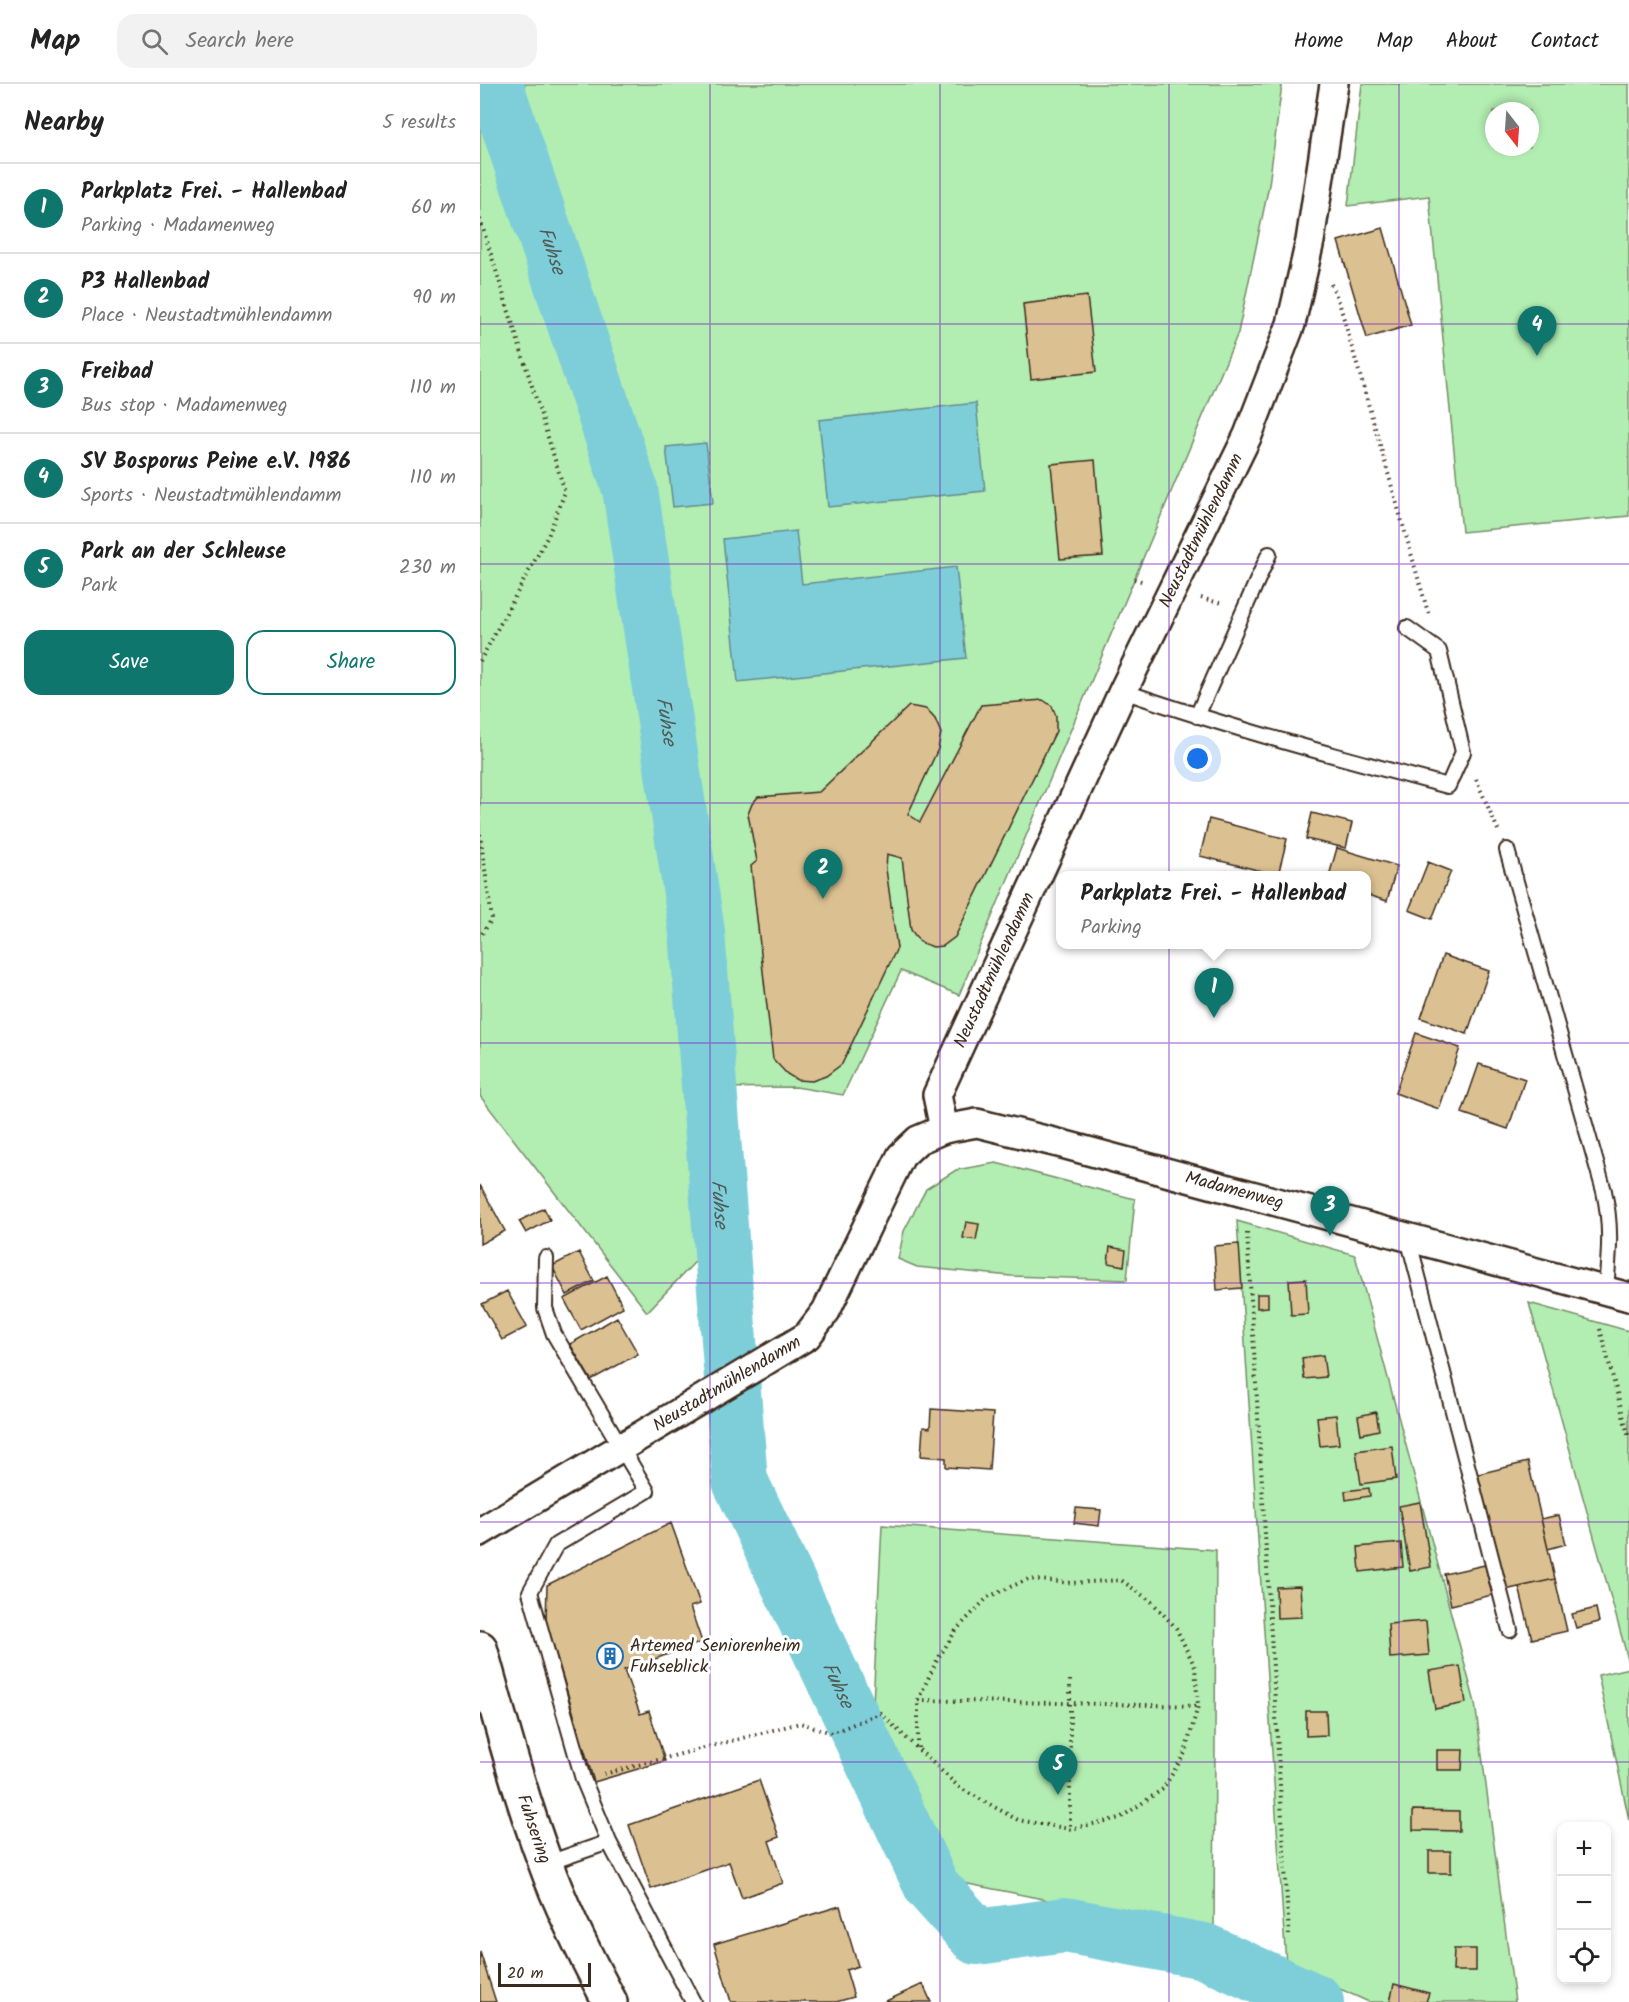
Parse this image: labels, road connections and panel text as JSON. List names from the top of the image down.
{
  "streets": {
    "street": ["Neustadtmühlendamm", "Madamenweg", "Fuhsering"]
  },
  "crossings": [
    ["Neustadtmühlendamm", "Madamenweg"]
  ],
  "water": ["Fuhse"],
  "places": {
    "building": ["Artemed Seniorenheim Fuhseblick"]
  },
  "scale_bar": "20 m",
  "north": "bottom",
  "page": {
    "header": "Map",
    "search": "Search here",
    "nav": [
      "Home",
      "Map",
      "About",
      "Contact"
    ],
    "heading": ["Nearby", "5 results"],
    "list": [
      {
        "mark": "1",
        "name": "Parkplatz Frei. - Hallenbad",
        "note": "Parking · Madamenweg",
        "value": "60 m"
      },
      {
        "mark": "2",
        "name": "P3 Hallenbad",
        "note": "Place · Neustadtmühlendamm",
        "value": "90 m"
      },
      {
        "mark": "3",
        "name": "Freibad",
        "note": "Bus stop · Madamenweg",
        "value": "110 m"
      },
      {
        "mark": "4",
        "name": "SV Bosporus Peine e.V. 1986",
        "note": "Sports · Neustadtmühlendamm",
        "value": "110 m"
      },
      {
        "mark": "5",
        "name": "Park an der Schleuse",
        "note": "Park",
        "value": "230 m"
      }
    ],
    "pins": [
      "4",
      "2",
      "1",
      "3",
      "5"
    ],
    "buttons": ["Save", "Share"],
    "popup": ["Parkplatz Frei. - Hallenbad", "Parking"],
    "map_buttons": ["+", "−"],
    "scale": "20 m"
  }
}
